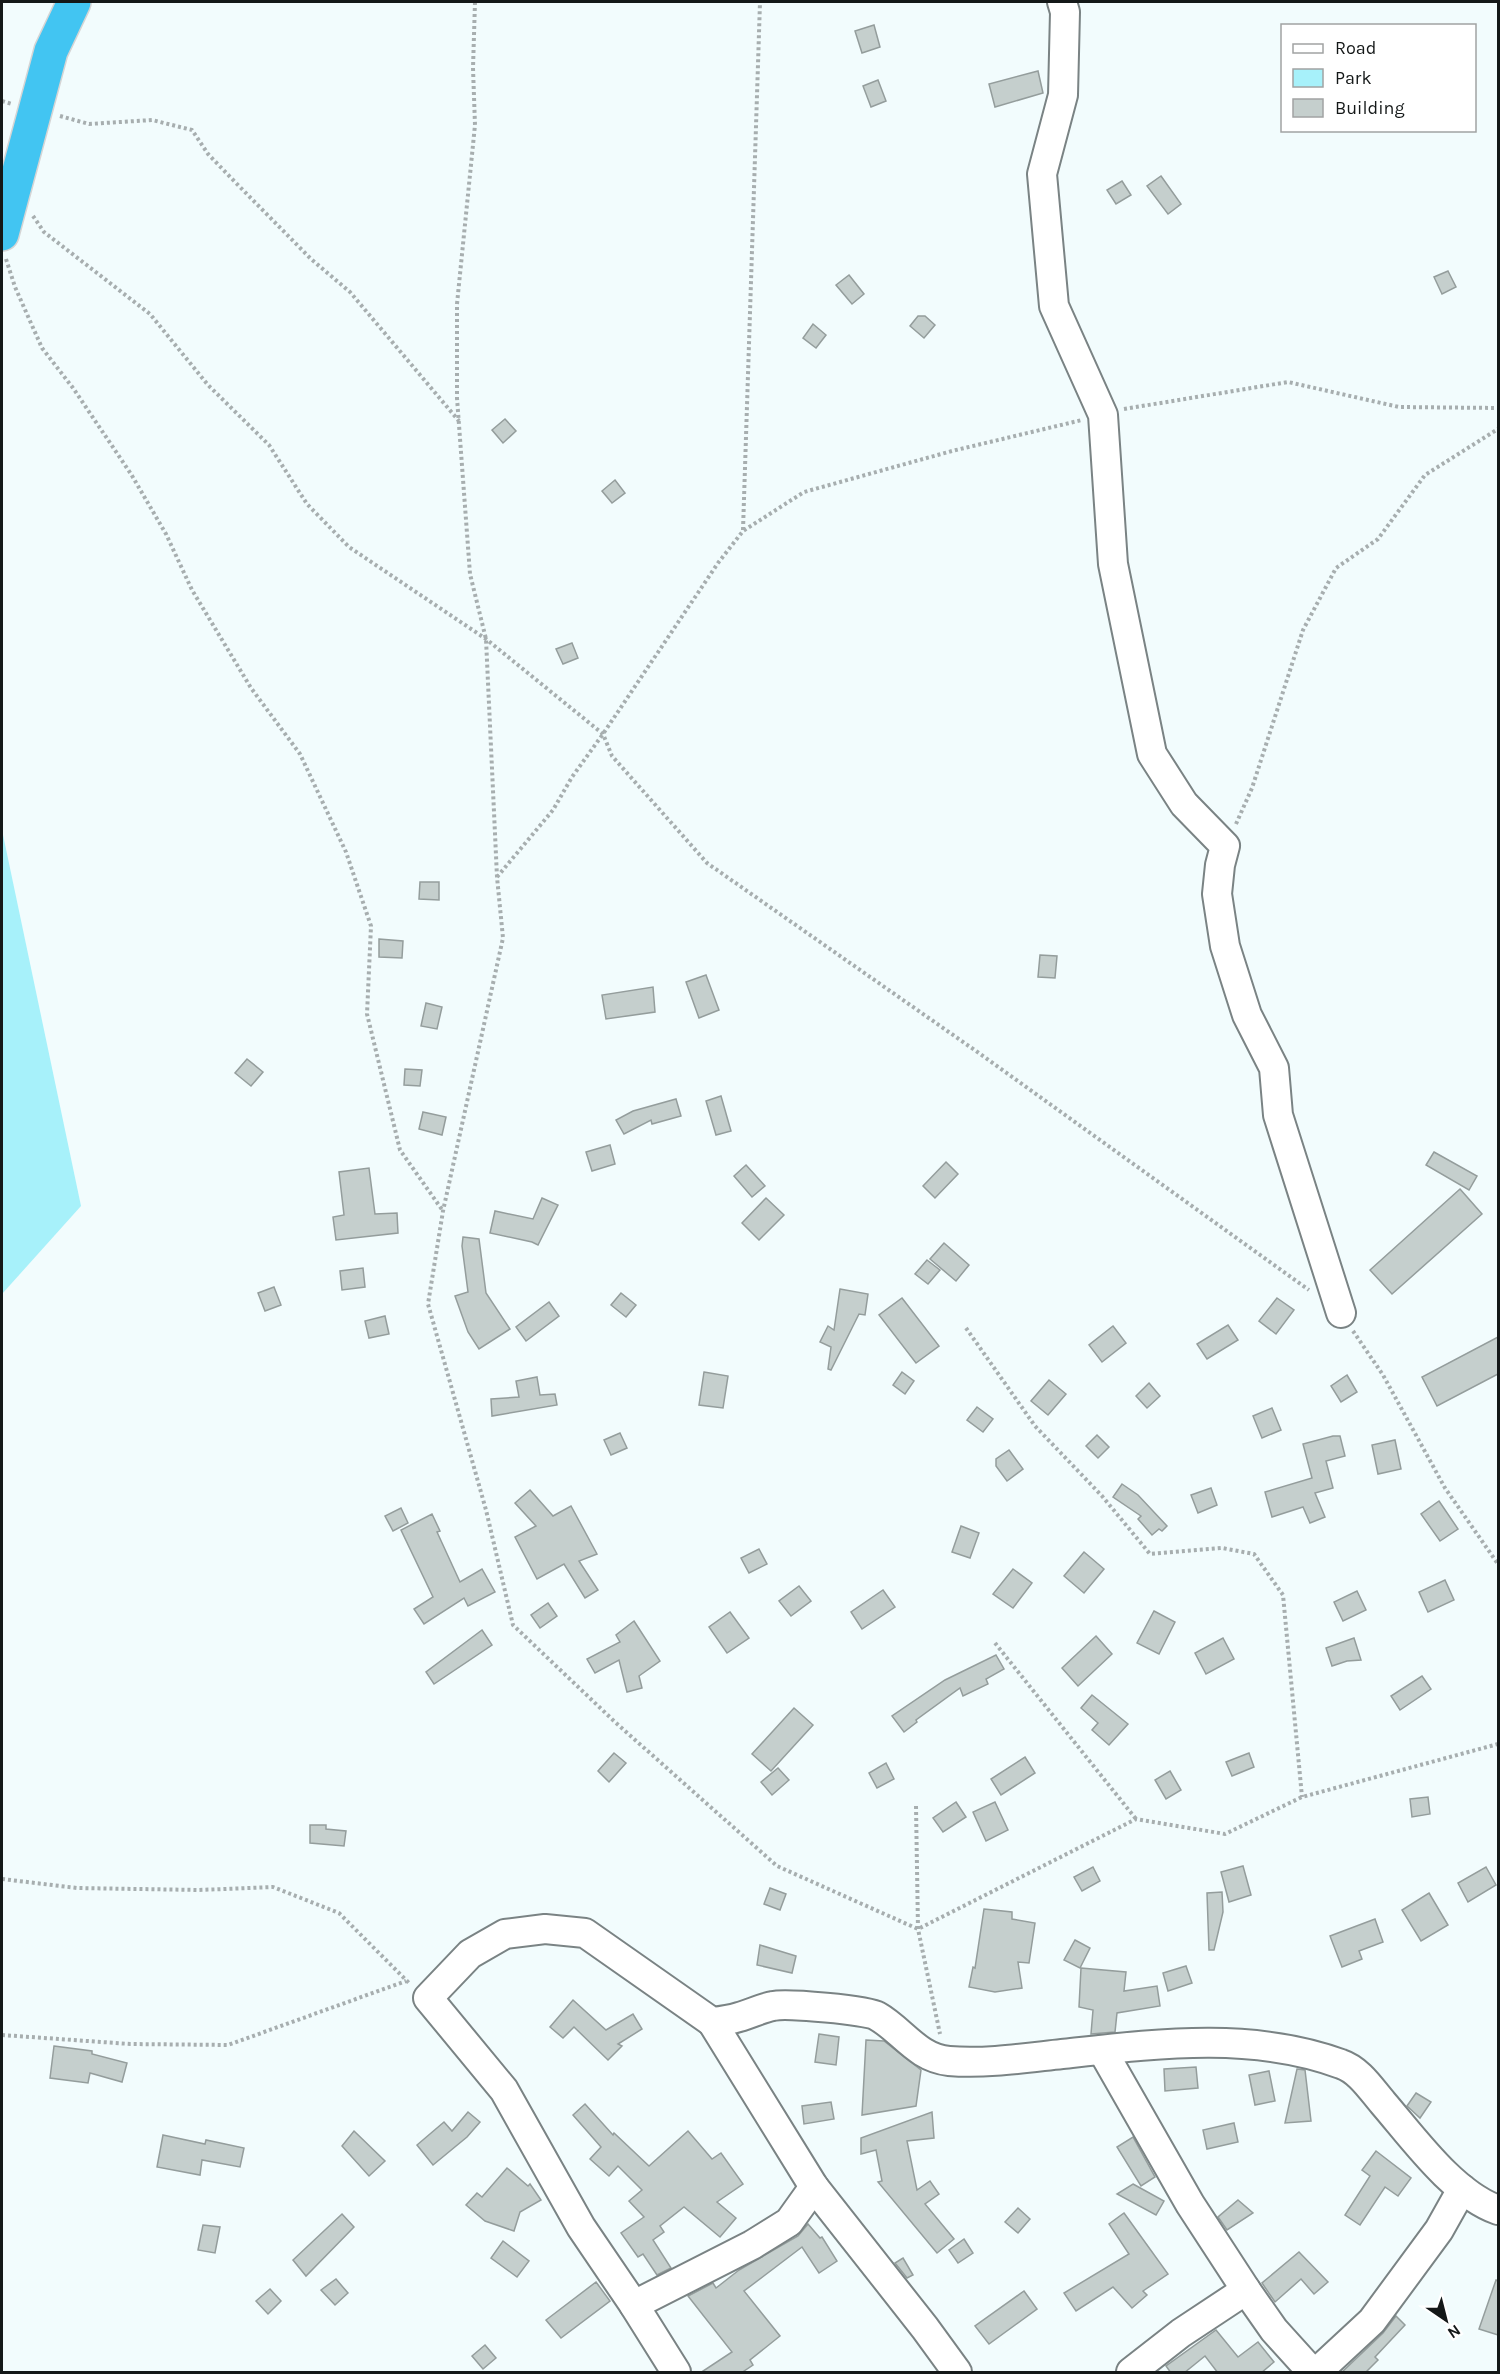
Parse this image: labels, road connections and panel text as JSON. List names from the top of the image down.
{
  "legend": ["Road", "Park", "Building"],
  "north": "bottom right"
}
